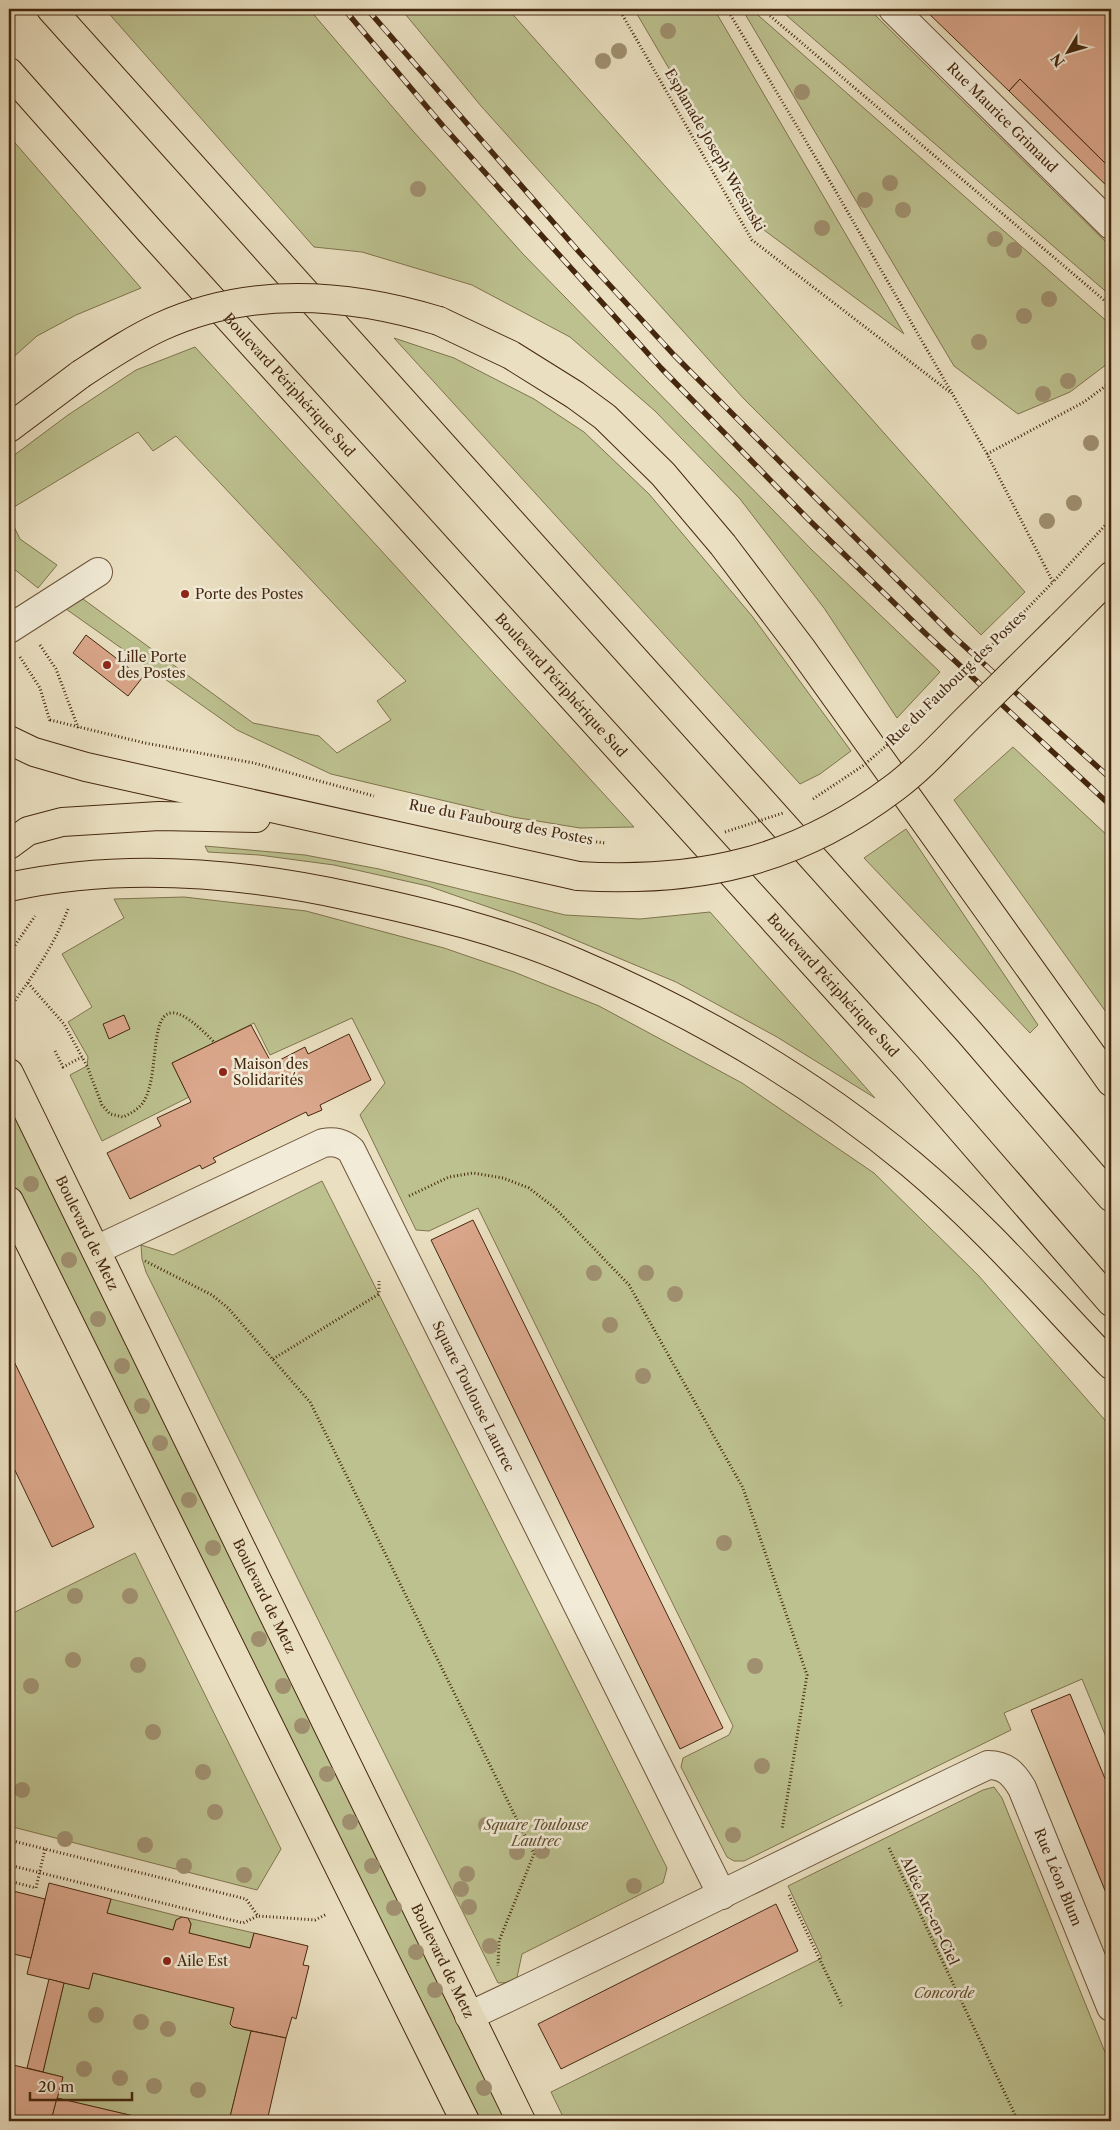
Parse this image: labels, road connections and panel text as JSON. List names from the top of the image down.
{
  "streets": {
    "main road": ["Boulevard Périphérique Sud", "Boulevard de Metz"],
    "street": ["Rue Maurice Grimaud", "Square Toulouse Lautrec", "Rue Léon Blum"],
    "path": ["Esplanade Joseph Wresinski", "Rue du Faubourg des Postes", "Allée Arc-en-Ciel"]
  },
  "crossings": [
    ["Esplanade Joseph Wresinski", "Rue du Faubourg des Postes"],
    ["Boulevard de Metz", "Square Toulouse Lautrec"],
    ["Rue Léon Blum", "Allée Arc-en-Ciel"]
  ],
  "parks": ["Square Toulouse Lautrec", "Concorde"],
  "places": [
    "Porte des Postes",
    "Lille Porte des Postes",
    "Maison des Solidarités",
    "Aile Est"
  ],
  "scale_bar": "20 m",
  "north": "bottom left"
}
